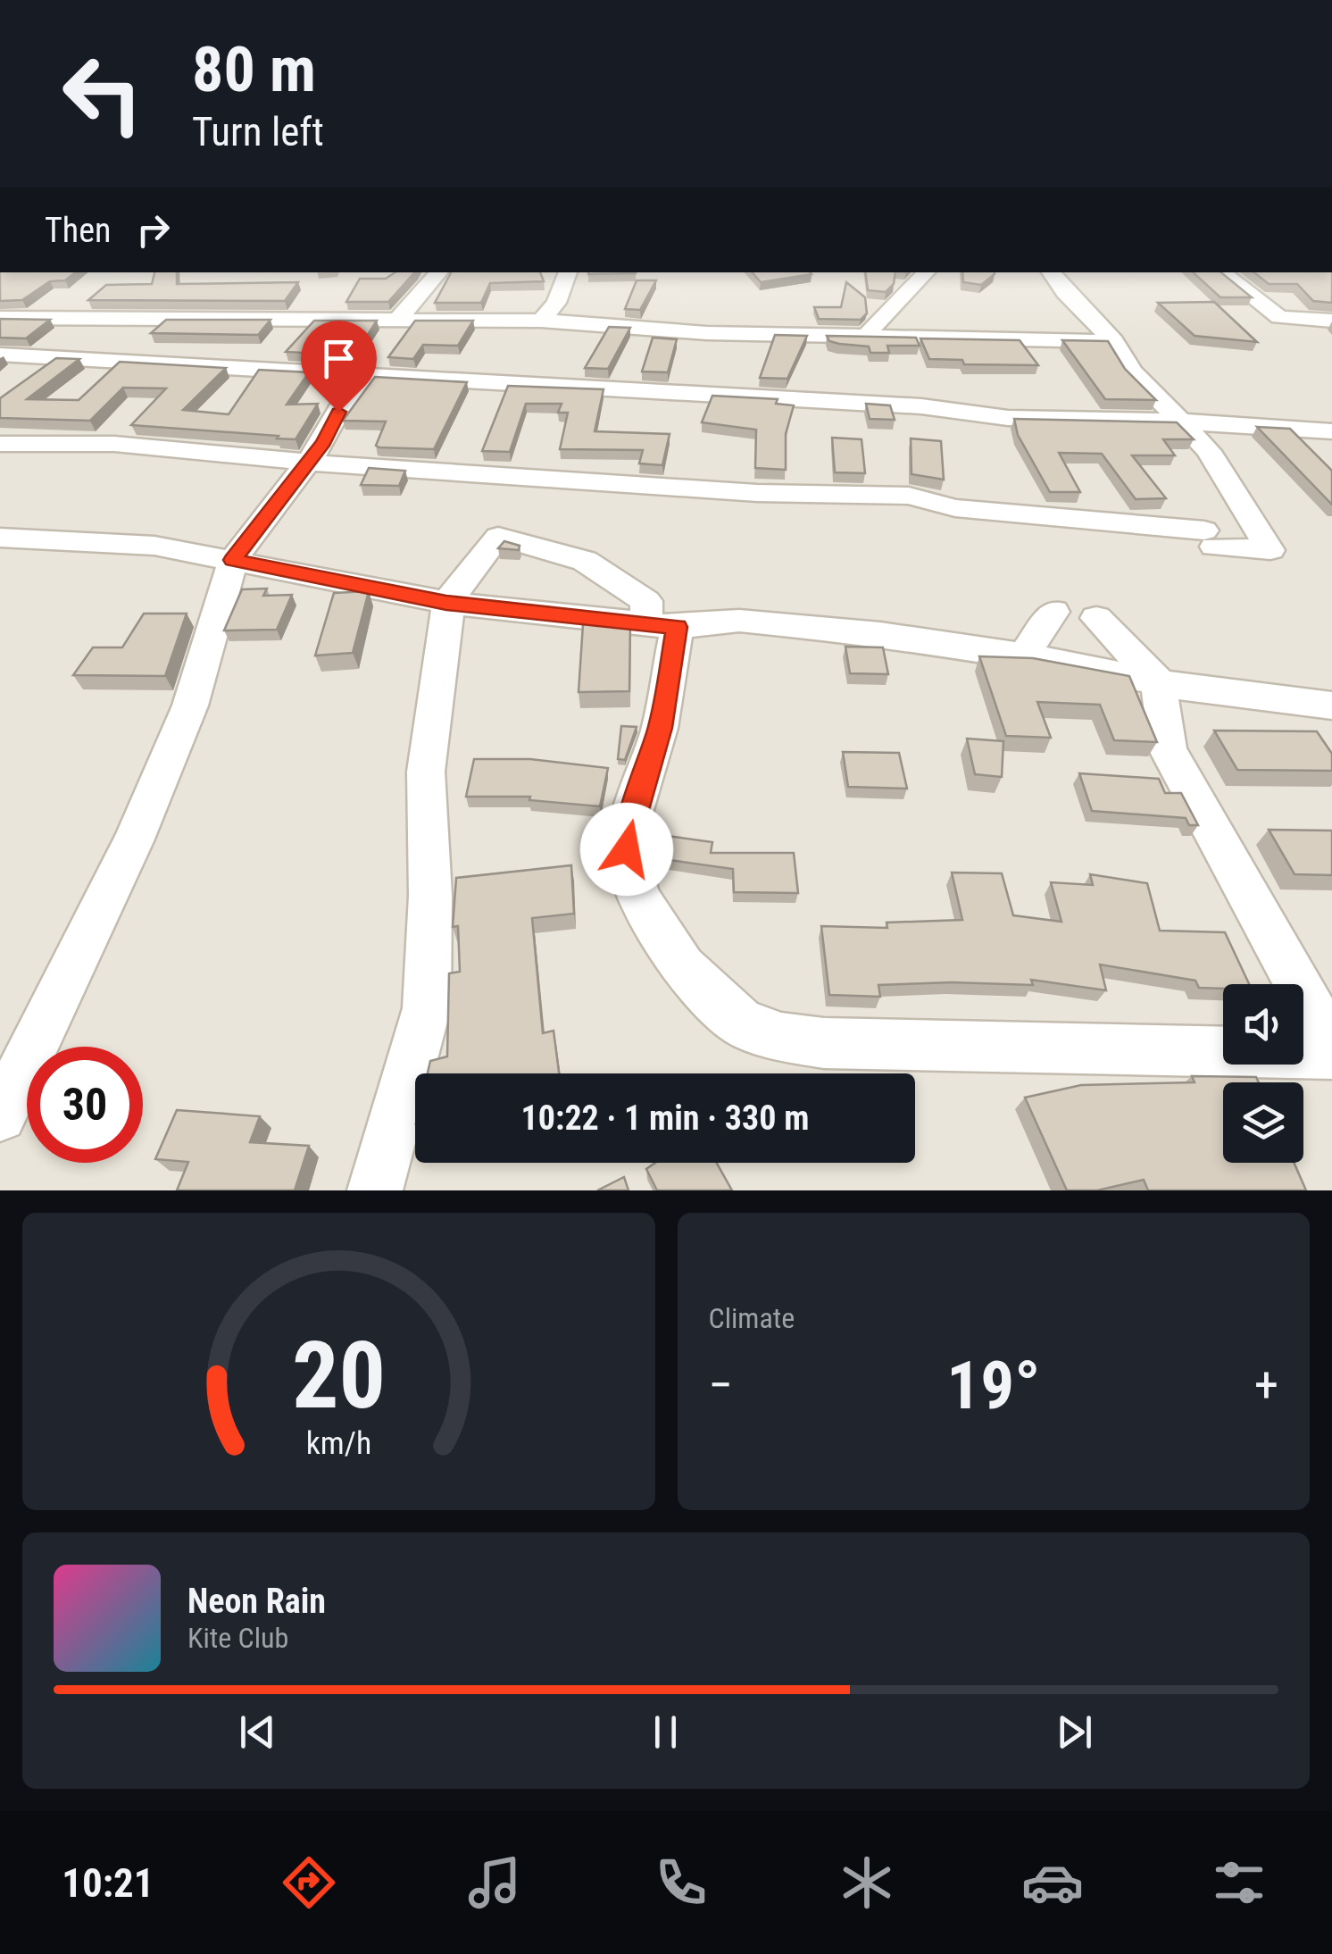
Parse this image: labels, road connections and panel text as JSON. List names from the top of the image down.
{
  "page": {
    "turn": ["80 m", "Turn left"],
    "then": "Then",
    "limit": "30",
    "trip": "10:22 · 1 min · 330 m",
    "tile": "Climate",
    "heat": ["−", "19°", "+"],
    "song": ["Neon Rain", "Kite Club"],
    "tabs": "10:21",
    "gauge": ["20", "km/h"]
  }
}
